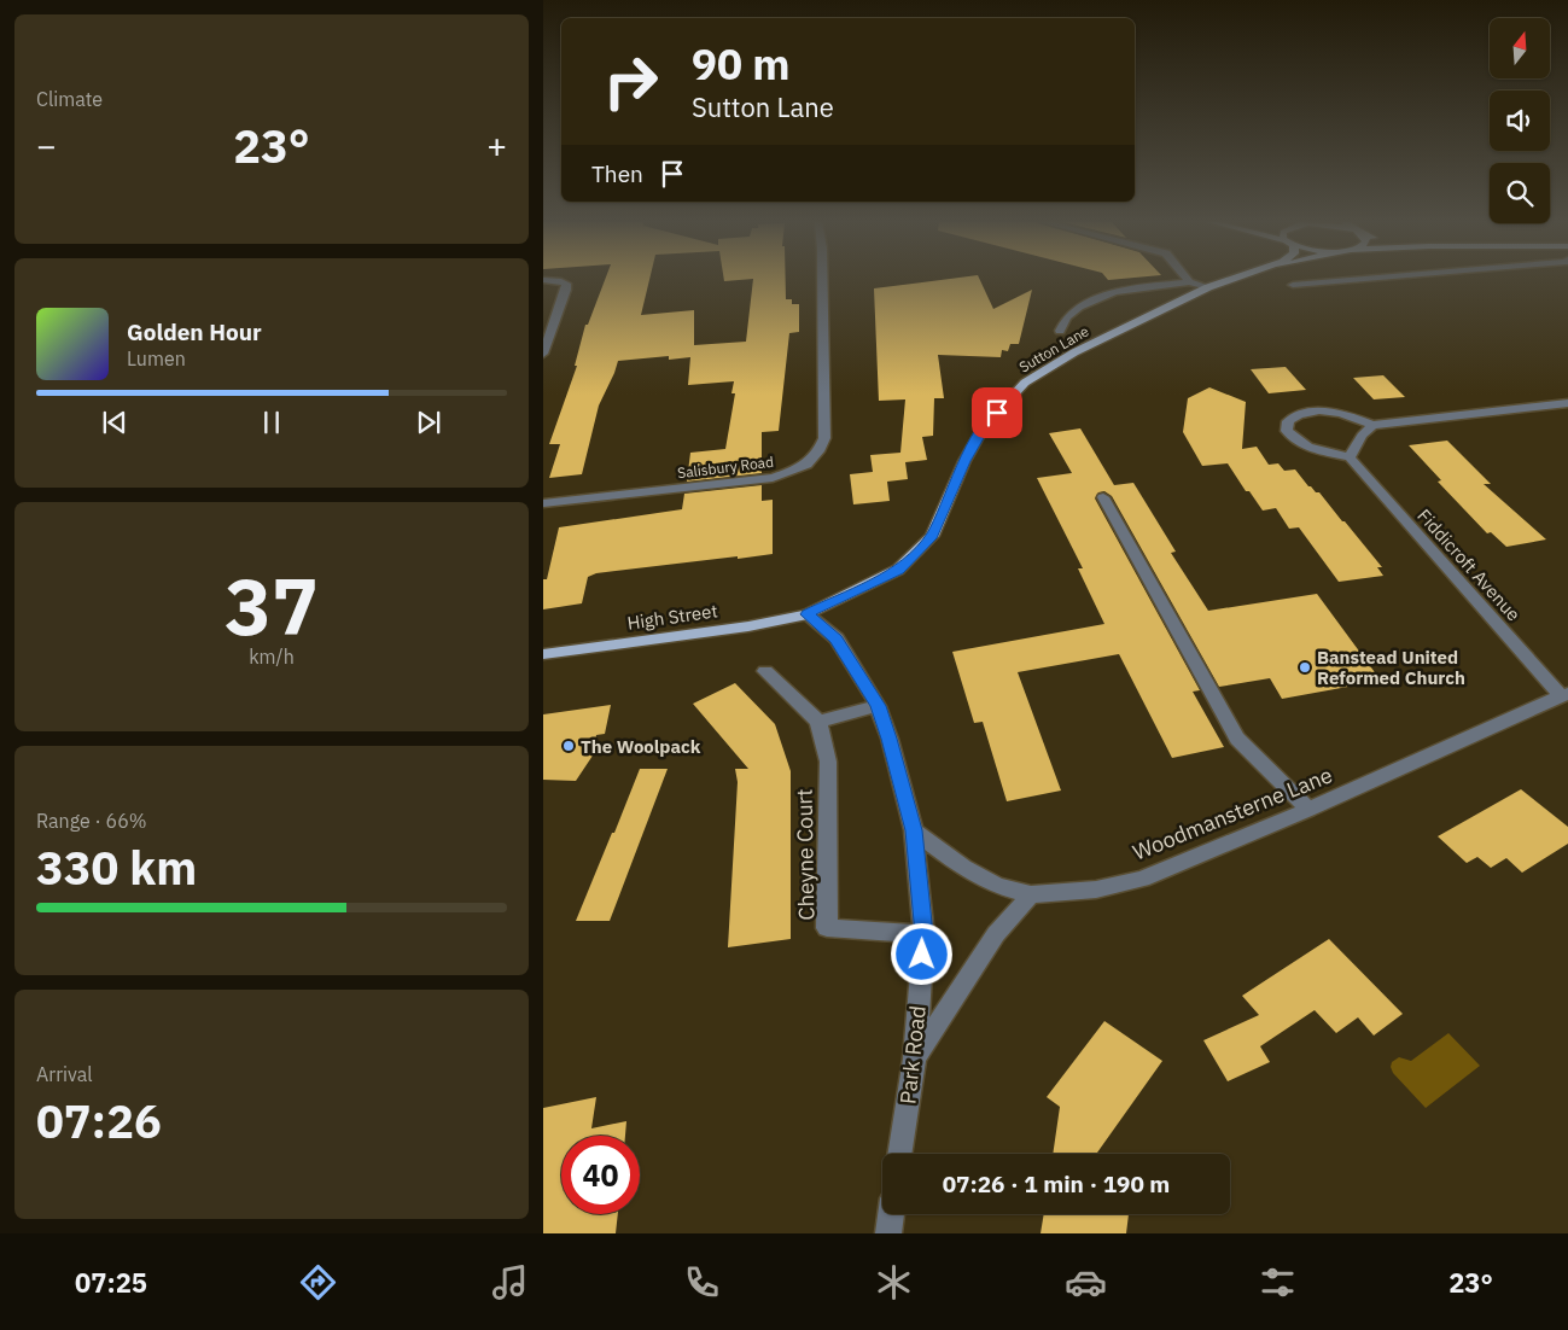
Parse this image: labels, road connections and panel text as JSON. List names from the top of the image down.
{
  "streets": {
    "main road": ["Sutton Lane", "High Street"],
    "street": [
      "Salisbury Road",
      "Fiddicroft Avenue",
      "Woodmansterne Lane",
      "Cheyne Court",
      "Park Road"
    ]
  },
  "crossings": [
    ["Sutton Lane", "High Street"],
    ["Sutton Lane", "Park Road"],
    ["Fiddicroft Avenue", "Woodmansterne Lane"],
    ["High Street", "Park Road"],
    ["Woodmansterne Lane", "Park Road"],
    ["Cheyne Court", "Park Road"]
  ],
  "places": ["Banstead United Reformed Church", "The Woolpack"],
  "north": "top",
  "page": {
    "tile": [
      "Climate",
      ["37", "km/h"],
      ["Range · 66%", "330 km"],
      ["Arrival", "07:26"]
    ],
    "turn": ["90 m", "Sutton Lane"],
    "heat": ["−", "23°", "+"],
    "then": "Then",
    "song": ["Golden Hour", "Lumen"],
    "limit": "40",
    "trip": "07:26 · 1 min · 190 m",
    "tabs": ["07:25", "23°"]
  }
}
